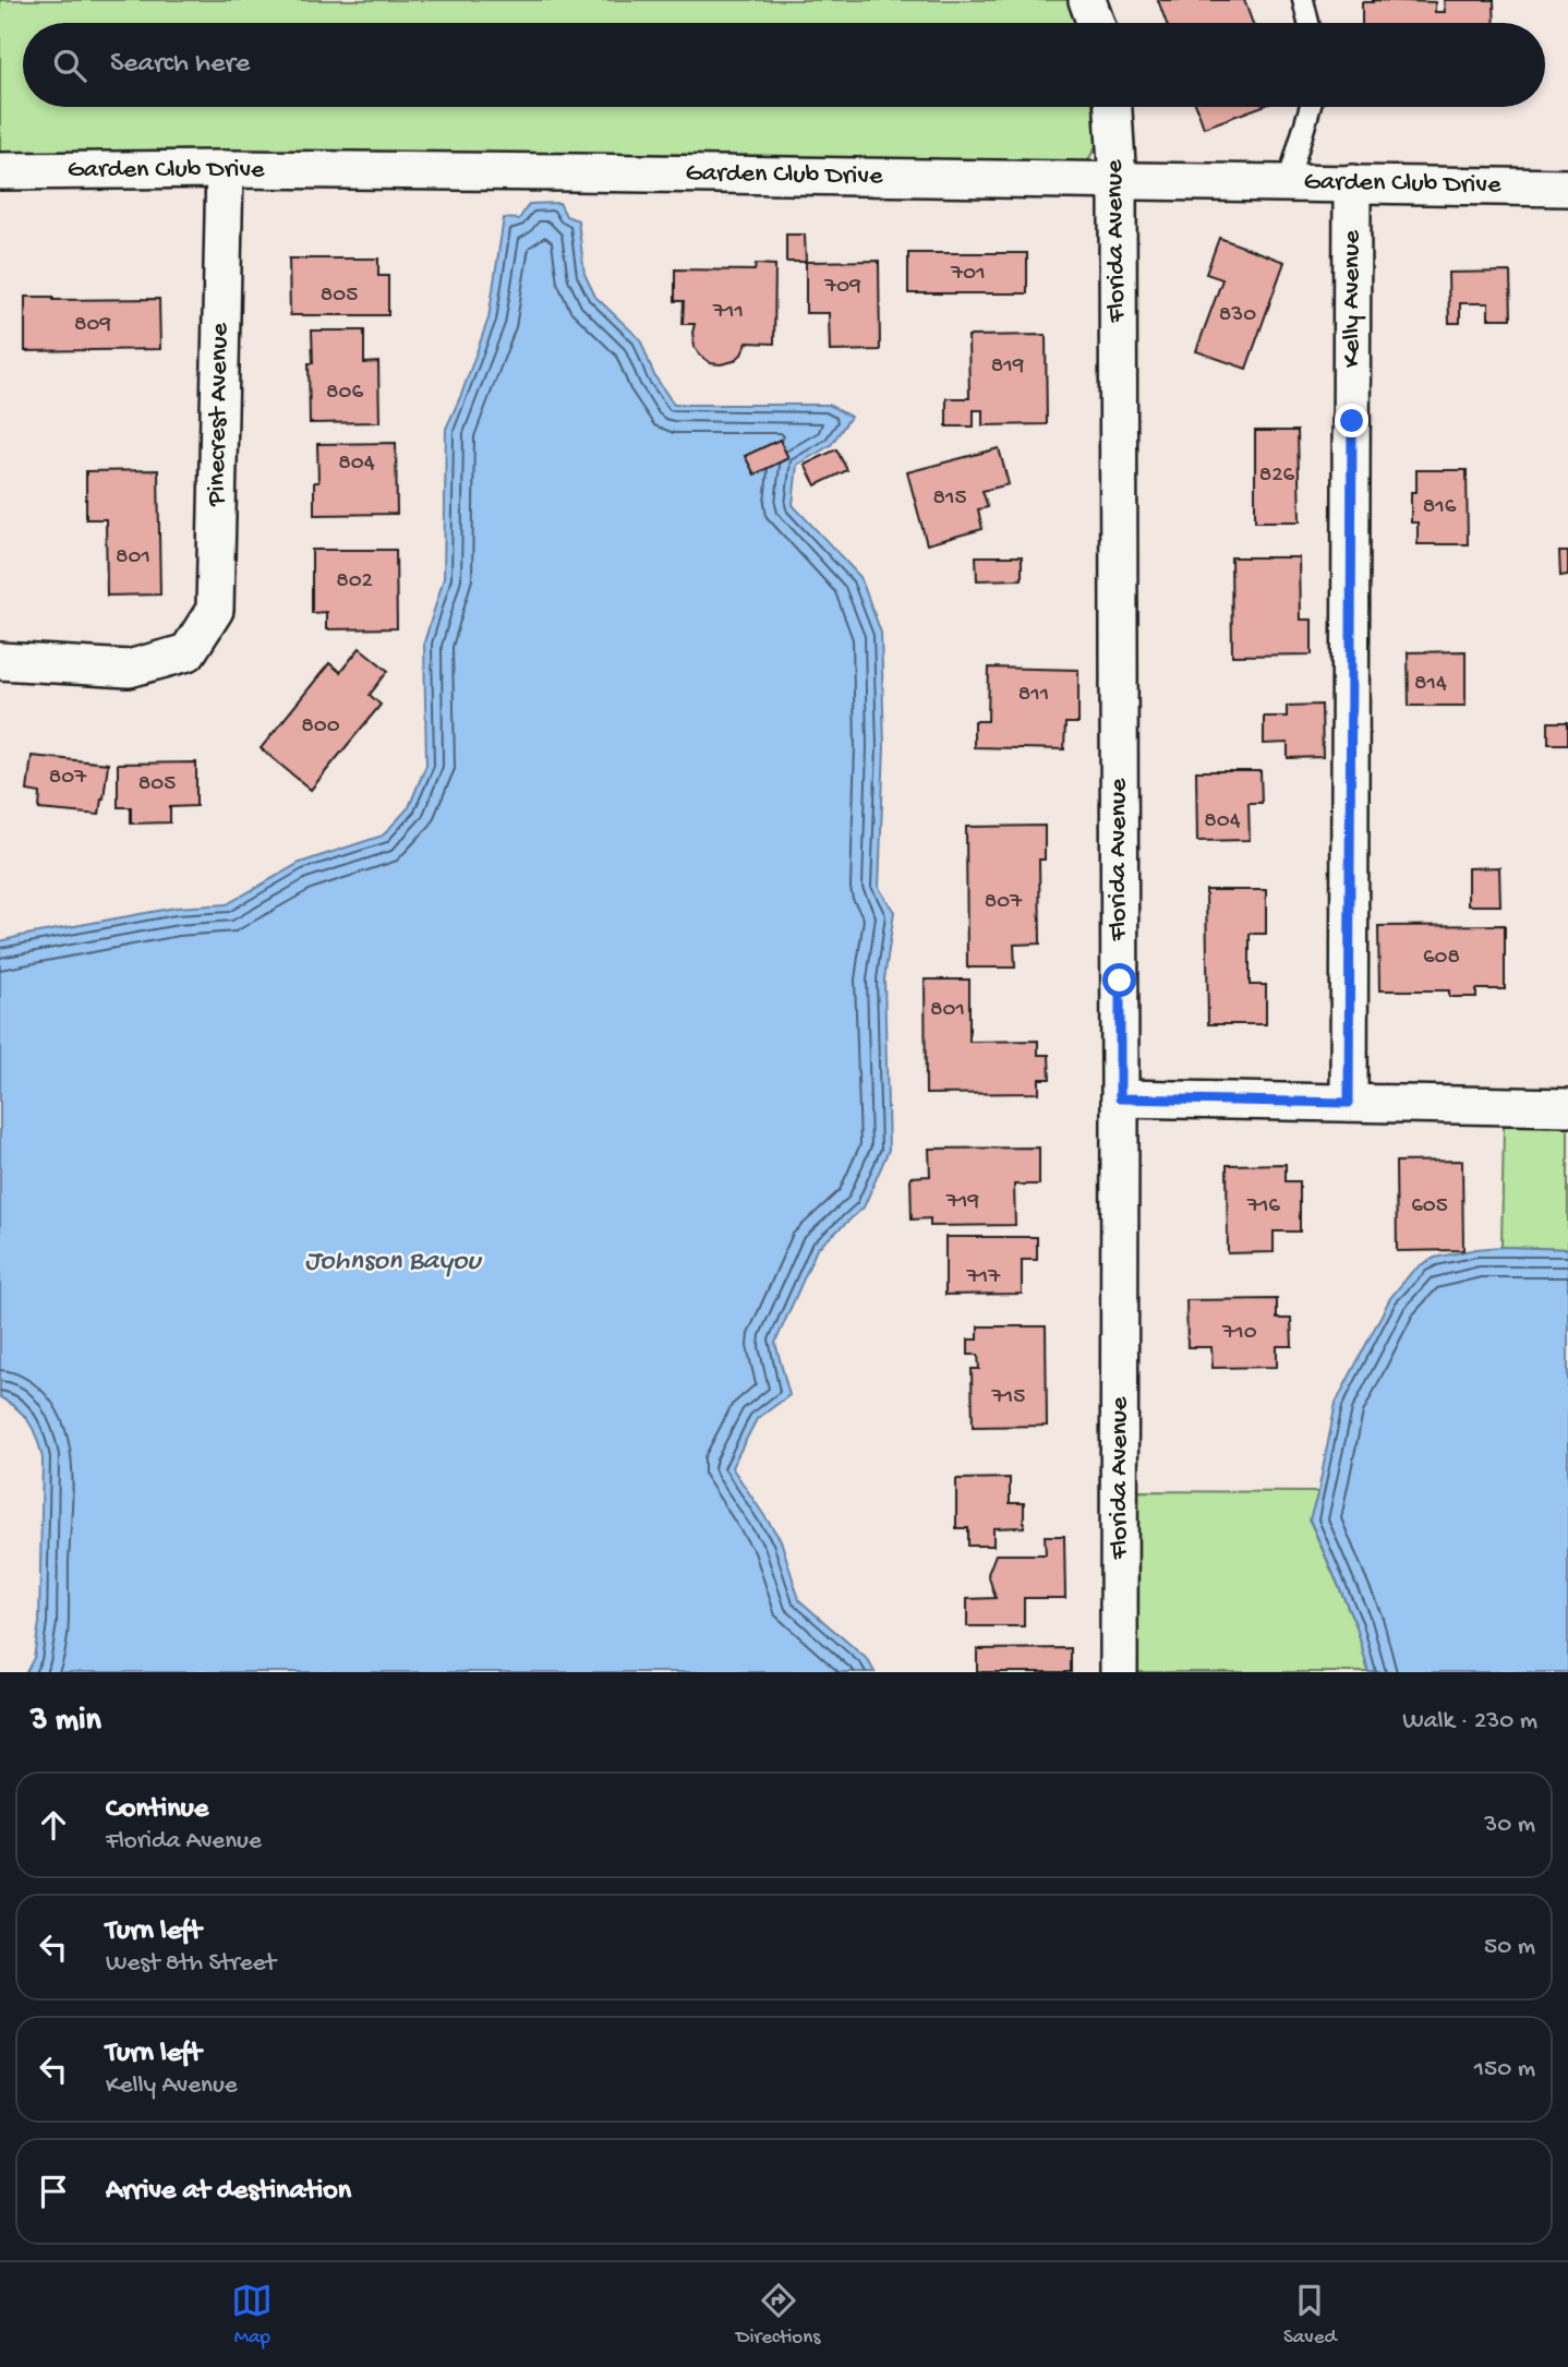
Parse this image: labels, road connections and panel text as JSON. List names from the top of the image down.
{
  "streets": {
    "street": [
      "Garden Club Drive",
      "Florida Avenue",
      "Kelly Avenue",
      "Pinecrest Avenue"
    ]
  },
  "crossings": [
    ["Garden Club Drive", "Florida Avenue"],
    ["Garden Club Drive", "Kelly Avenue"],
    ["Garden Club Drive", "Pinecrest Avenue"]
  ],
  "water": ["Johnson Bayou"],
  "house_numbers": [
    "701",
    "709",
    "805",
    "711",
    "830",
    "809",
    "819",
    "806",
    "804",
    "826",
    "815",
    "816",
    "801",
    "802",
    "814",
    "811",
    "800",
    "807",
    "805",
    "804",
    "807",
    "608",
    "801",
    "719",
    "716",
    "605",
    "717",
    "710",
    "715"
  ],
  "page": {
    "search": "Search here",
    "heading": ["3 min", "Walk · 230 m"],
    "list": [
      ["Continue", "Florida Avenue", "30 m"],
      ["Turn left", "West 8th Street", "50 m"],
      ["Turn left", "Kelly Avenue", "150 m"],
      "Arrive at destination"
    ],
    "nav": ["Map", "Directions", "Saved"]
  }
}
